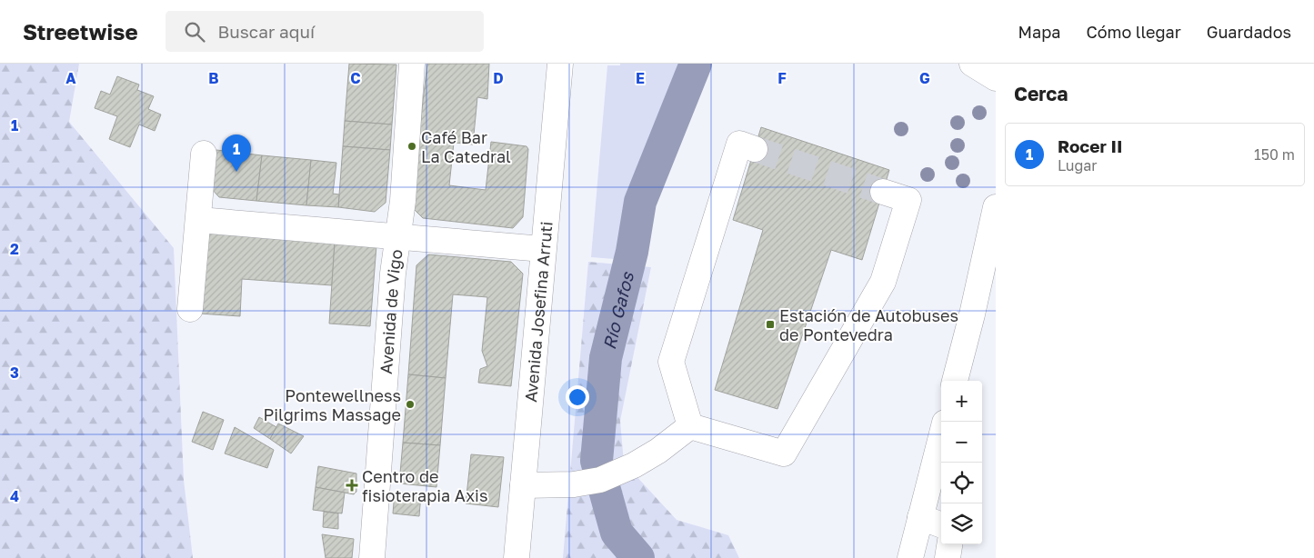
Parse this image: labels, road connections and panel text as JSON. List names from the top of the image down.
{
  "streets": {
    "main road": ["Avenida de Vigo", "Avenida Josefina Arruti"]
  },
  "water": ["Río Gafos"],
  "places": {
    "other": ["Café Bar La Catedral", "Pontewellness Pilgrims Massage"],
    "transit": ["Estación de Autobuses de Pontevedra"],
    "health": ["Centro de fisioterapia Axis"]
  },
  "page": {
    "header": "Streetwise",
    "search": "Buscar aquí",
    "nav": ["Mapa", "Cómo llegar", "Guardados"],
    "heading": "Cerca",
    "list": [
      {
        "mark": "1",
        "name": "Rocer II",
        "note": "Lugar",
        "value": "150 m"
      }
    ],
    "pins": "1",
    "map_buttons": ["+", "−"]
  },
  "grid": {
    "columns": [
      "A",
      "B",
      "C",
      "D",
      "E",
      "F",
      "G"
    ],
    "rows": [
      "1",
      "2",
      "3",
      "4"
    ]
  }
}
